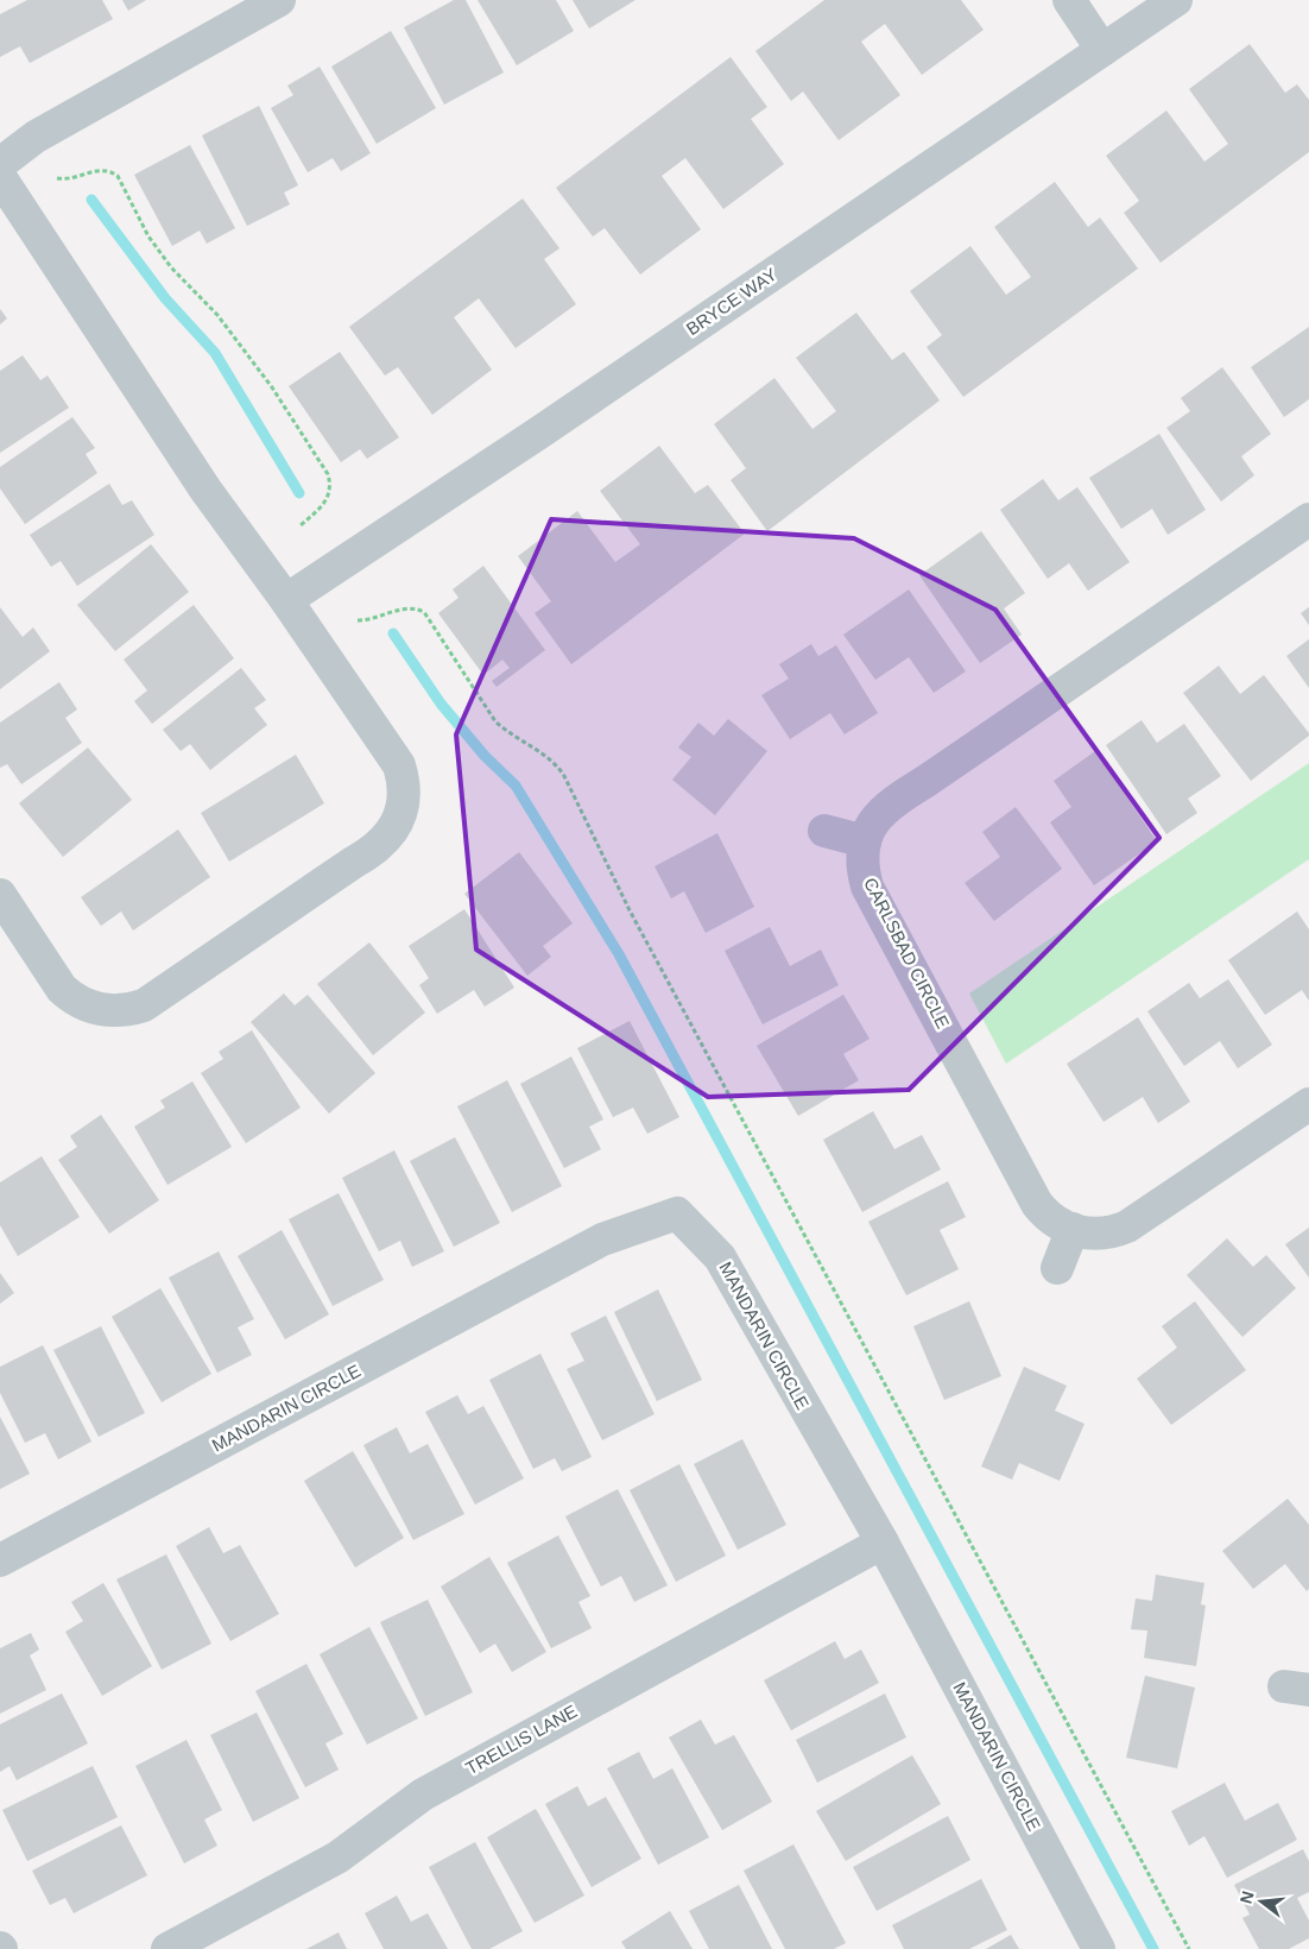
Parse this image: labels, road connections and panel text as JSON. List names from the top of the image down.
{
  "streets": {
    "street": [
      "BRYCE WAY",
      "CARLSBAD CIRCLE",
      "MANDARIN CIRCLE",
      "TRELLIS LANE"
    ]
  },
  "crossings": [
    ["MANDARIN CIRCLE", "TRELLIS LANE"]
  ],
  "north": "left"
}
